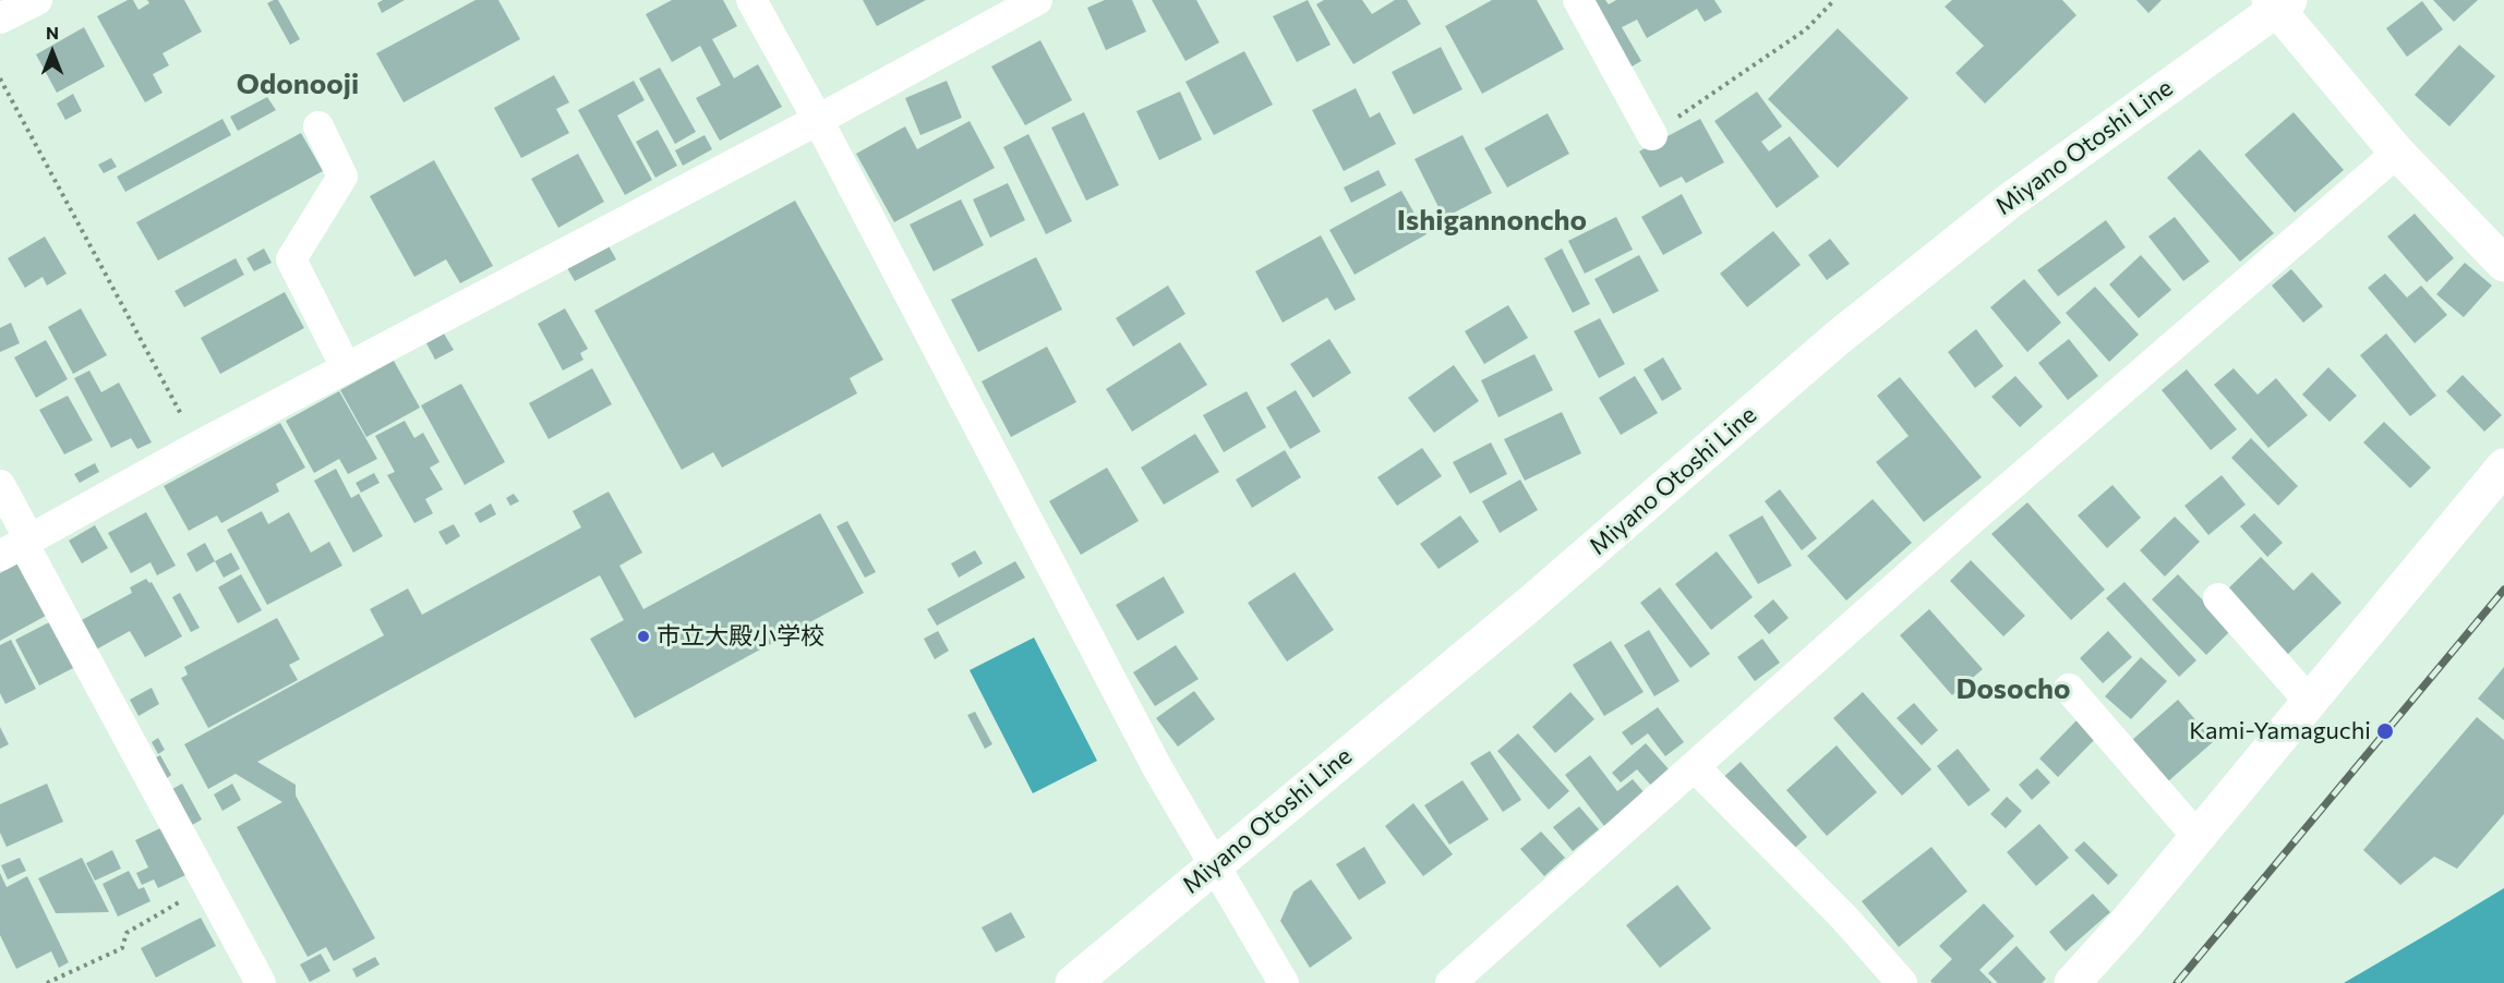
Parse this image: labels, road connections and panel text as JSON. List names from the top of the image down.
{
  "streets": {
    "main road": ["Miyano Otoshi Line"]
  },
  "districts": ["Odonooji", "Ishigannoncho", "Dosocho"],
  "places": ["市立大殿小学校", "Kami-Yamaguchi"],
  "north": "top"
}
